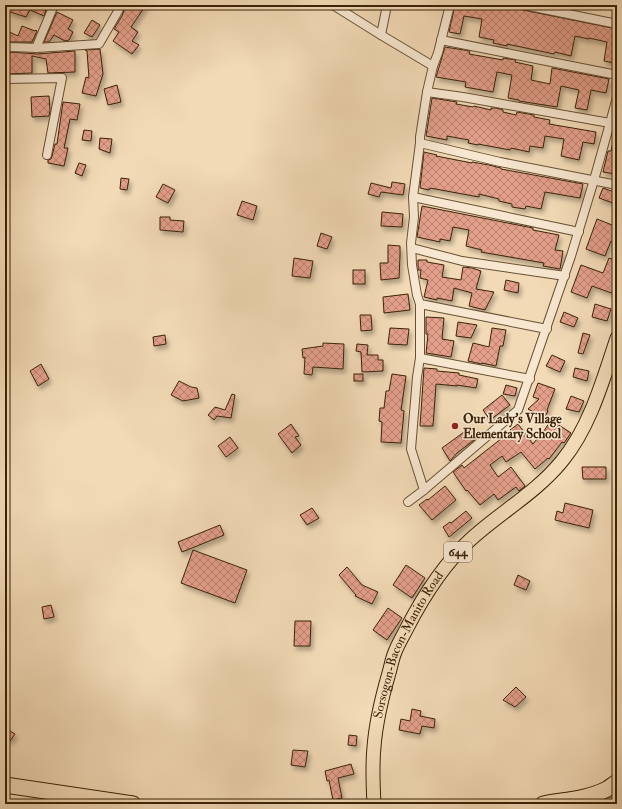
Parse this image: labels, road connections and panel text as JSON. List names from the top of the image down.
{
  "streets": {
    "main road": ["644", "Sorsogon-Bacon-Manito Road"]
  },
  "places": ["Our Lady's Village Elementary School"]
}
